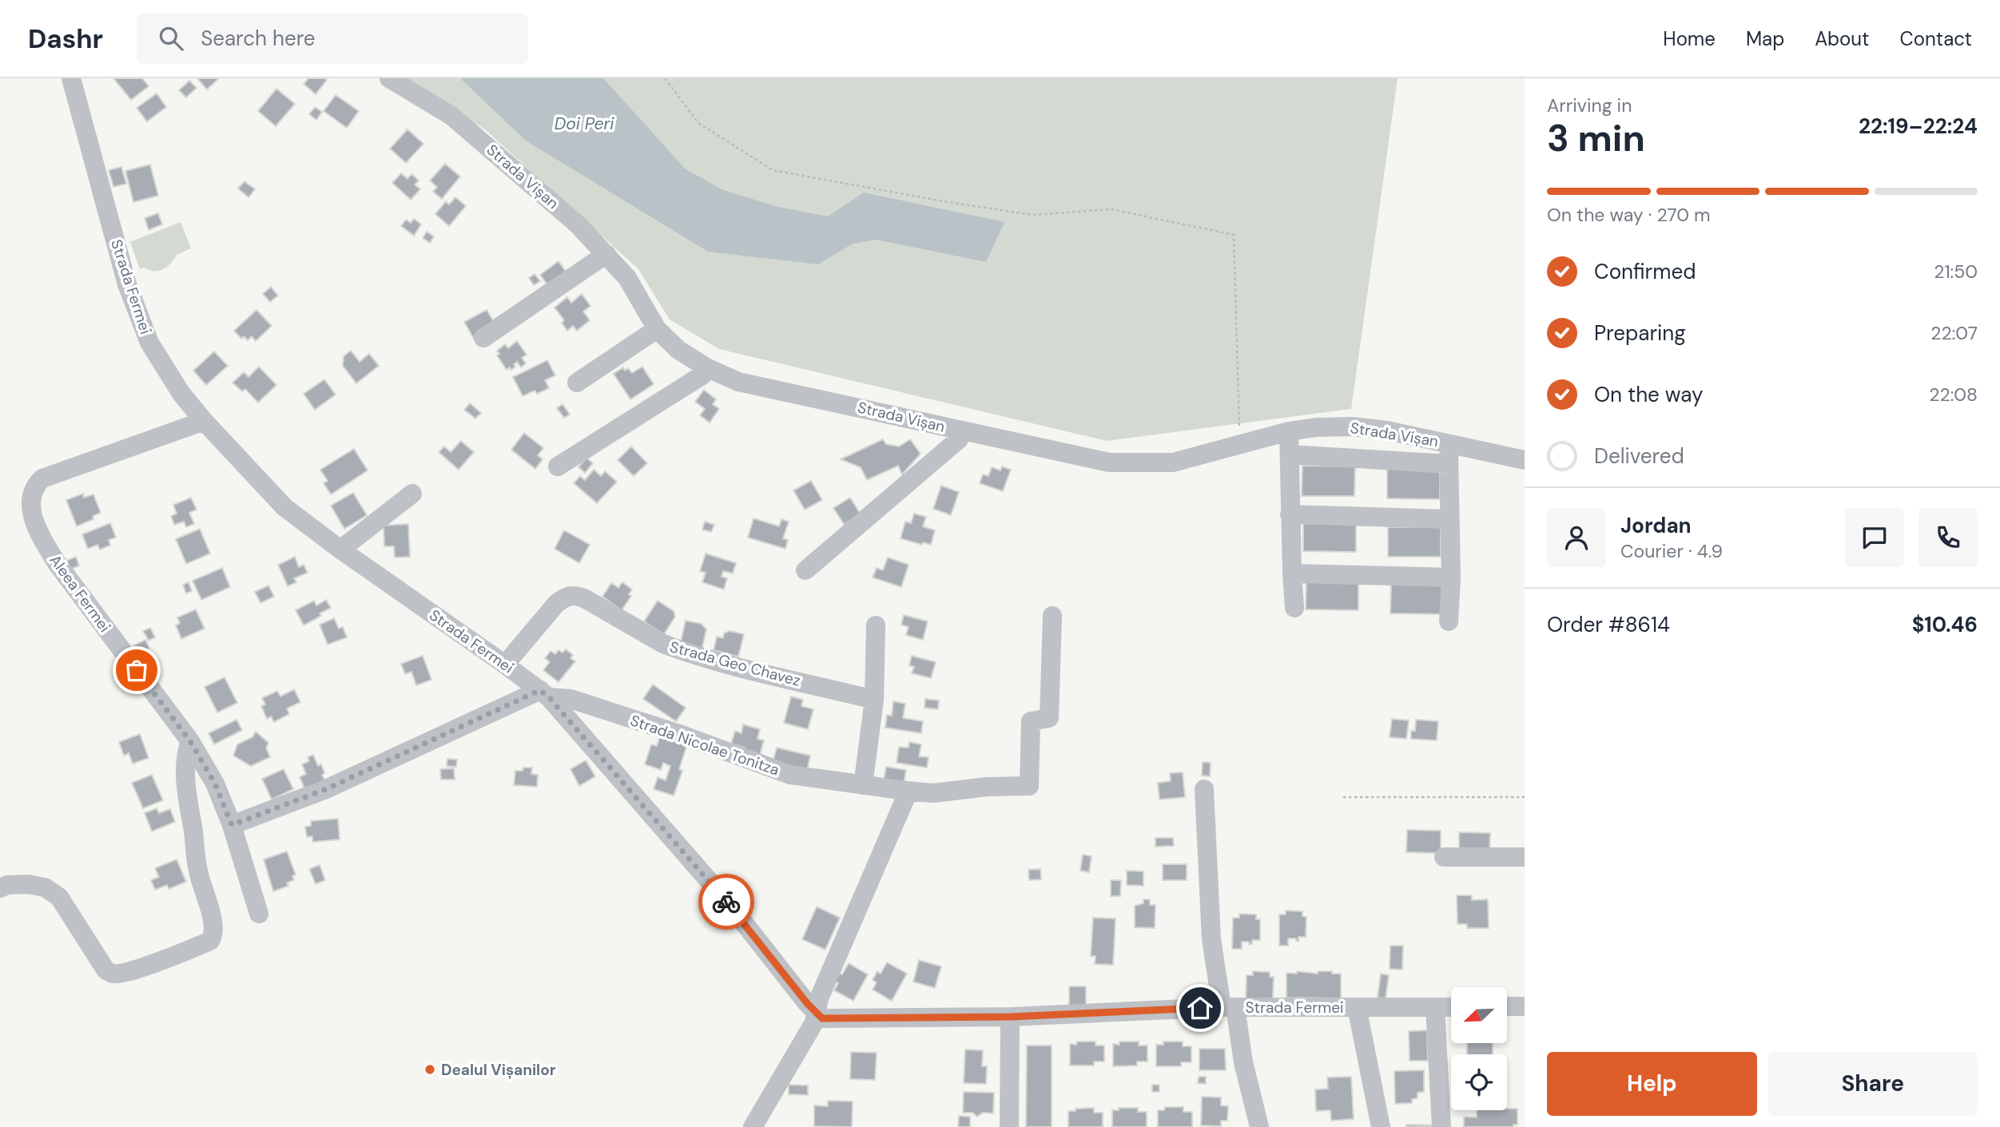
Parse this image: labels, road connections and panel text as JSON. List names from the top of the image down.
{
  "streets": {
    "street": [
      "Strada Vișan",
      "Strada Fermei",
      "Aleea Fermei",
      "Strada Geo Chavez",
      "Strada Nicolae Tonitza"
    ]
  },
  "crossings": [
    ["Strada Fermei", "Aleea Fermei"],
    ["Strada Fermei", "Strada Geo Chavez"],
    ["Strada Fermei", "Strada Nicolae Tonitza"]
  ],
  "water": ["Doi Peri"],
  "places": ["Dealul Vișanilor"],
  "north": "bottom left",
  "page": {
    "header": "Dashr",
    "search": "Search here",
    "nav": [
      "Home",
      "Map",
      "About",
      "Contact"
    ],
    "heading": ["3 min", "Arriving in", "22:19–22:24"],
    "panel": [
      "Jordan",
      "Courier · 4.9",
      "Order #8614",
      "$10.46"
    ],
    "bar": "On the way · 270 m",
    "list": [
      ["Confirmed", "21:50"],
      ["Preparing", "22:07"],
      ["On the way", "22:08"],
      "Delivered"
    ],
    "buttons": ["Help", "Share"]
  }
}
